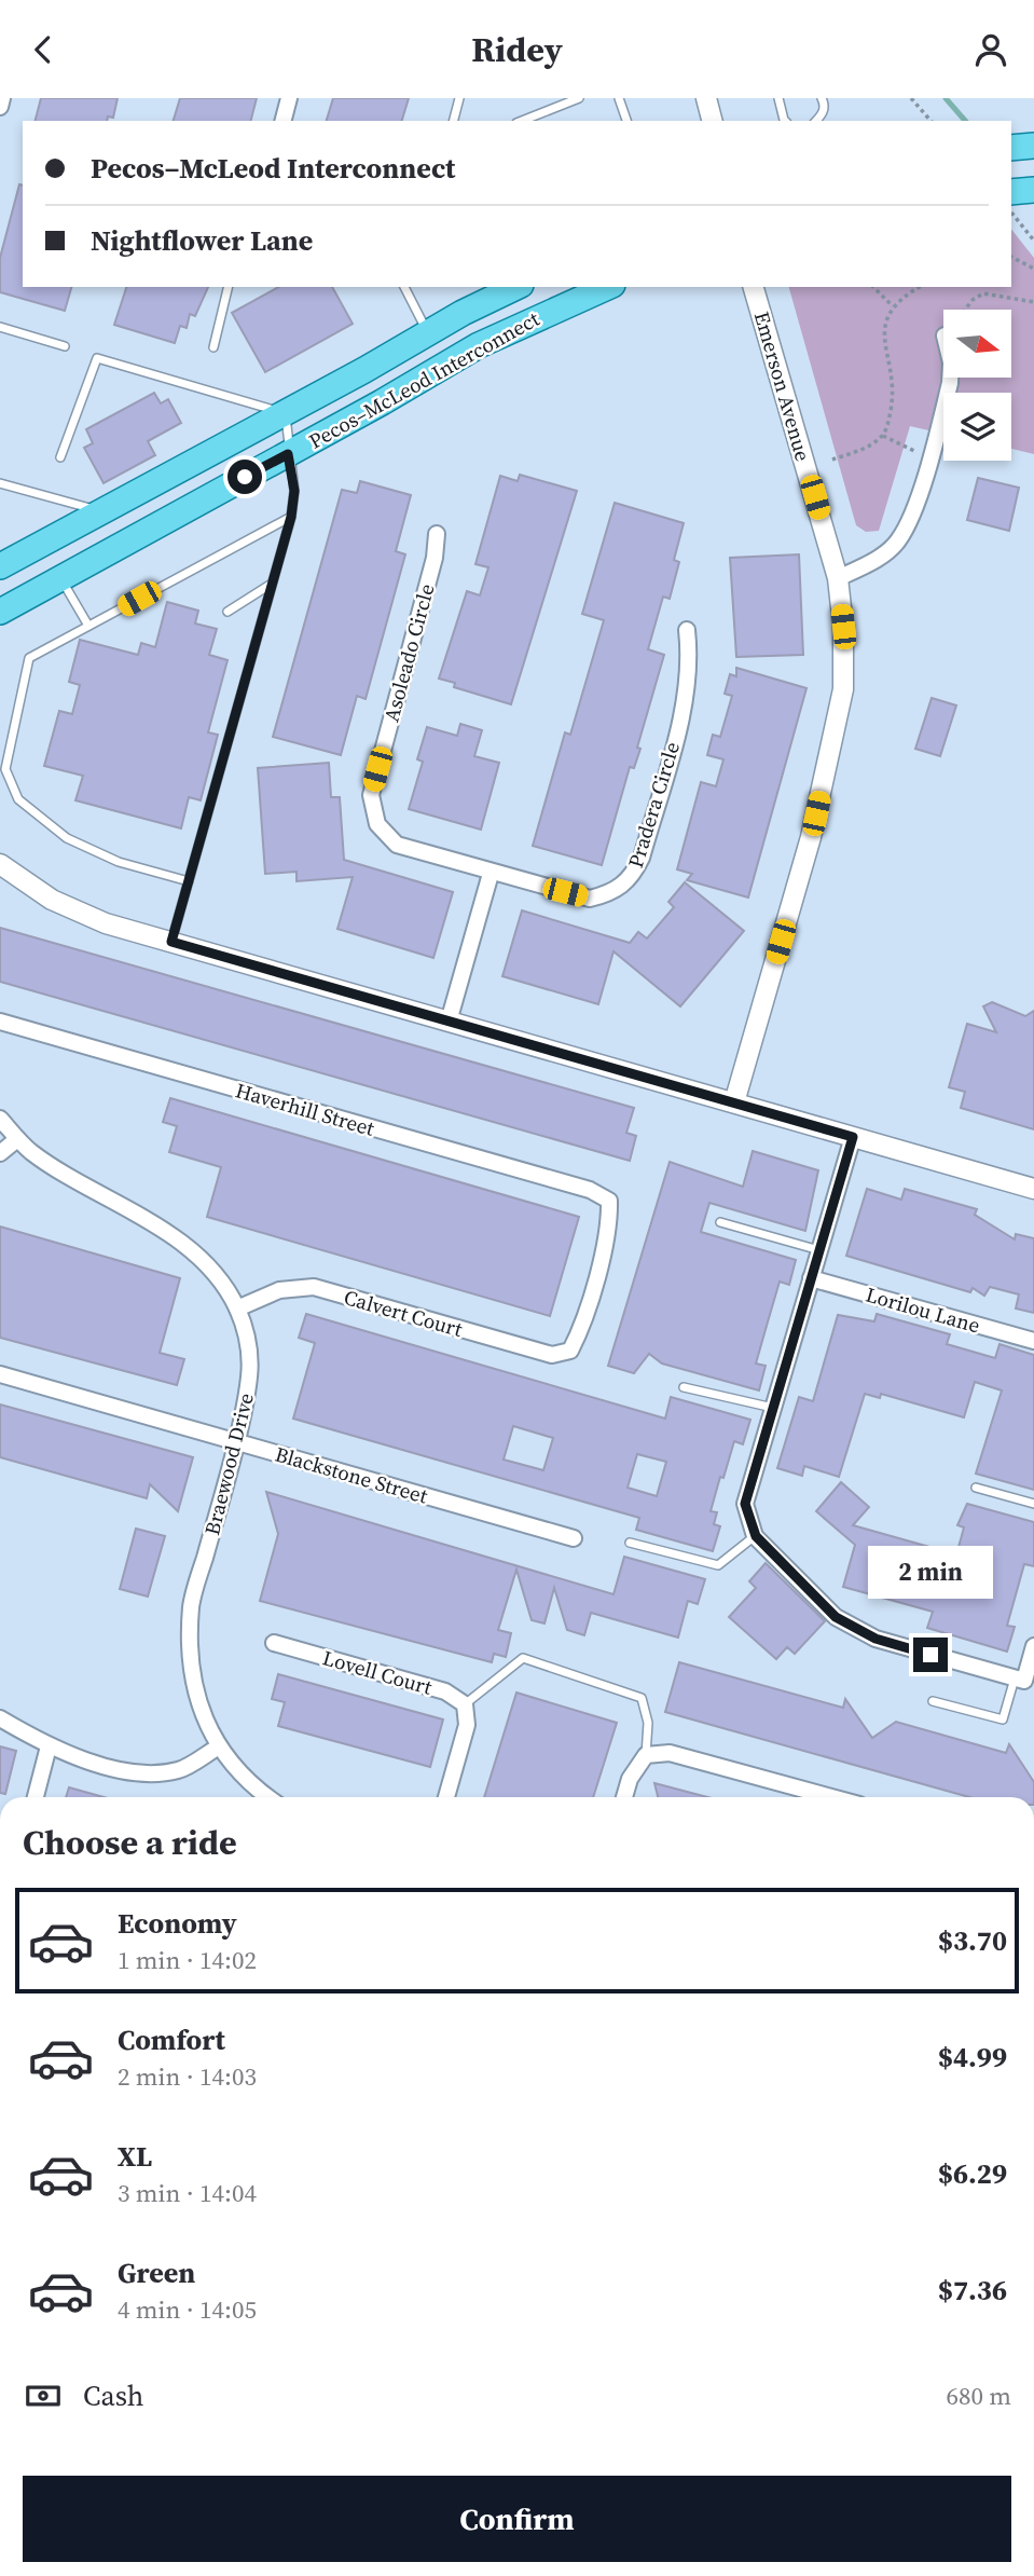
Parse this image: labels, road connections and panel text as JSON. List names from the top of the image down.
{
  "streets": {
    "main road": ["Pecos–McLeod Interconnect"],
    "street": [
      "Emerson Avenue",
      "Asoleado Circle",
      "Pradera Circle",
      "Haverhill Street",
      "Lorilou Lane",
      "Calvert Court",
      "Braewood Drive",
      "Blackstone Street",
      "Lovell Court"
    ]
  },
  "crossings": [
    ["Asoleado Circle", "Pradera Circle"],
    ["Haverhill Street", "Calvert Court"],
    ["Calvert Court", "Braewood Drive"],
    ["Braewood Drive", "Blackstone Street"]
  ],
  "north": "right",
  "page": {
    "header": "Ridey",
    "banner": ["Pecos–McLeod Interconnect", "Nightflower Lane"],
    "bubble": "2 min",
    "heading": "Choose a ride",
    "list": [
      {
        "name": "Economy",
        "note": "1 min · 14:02",
        "value": "$3.70"
      },
      {
        "name": "Comfort",
        "note": "2 min · 14:03",
        "value": "$4.99"
      },
      {
        "name": "XL",
        "note": "3 min · 14:04",
        "value": "$6.29"
      },
      {
        "name": "Green",
        "note": "4 min · 14:05",
        "value": "$7.36"
      }
    ],
    "pay": ["Cash", "680 m"],
    "buttons": "Confirm"
  }
}
